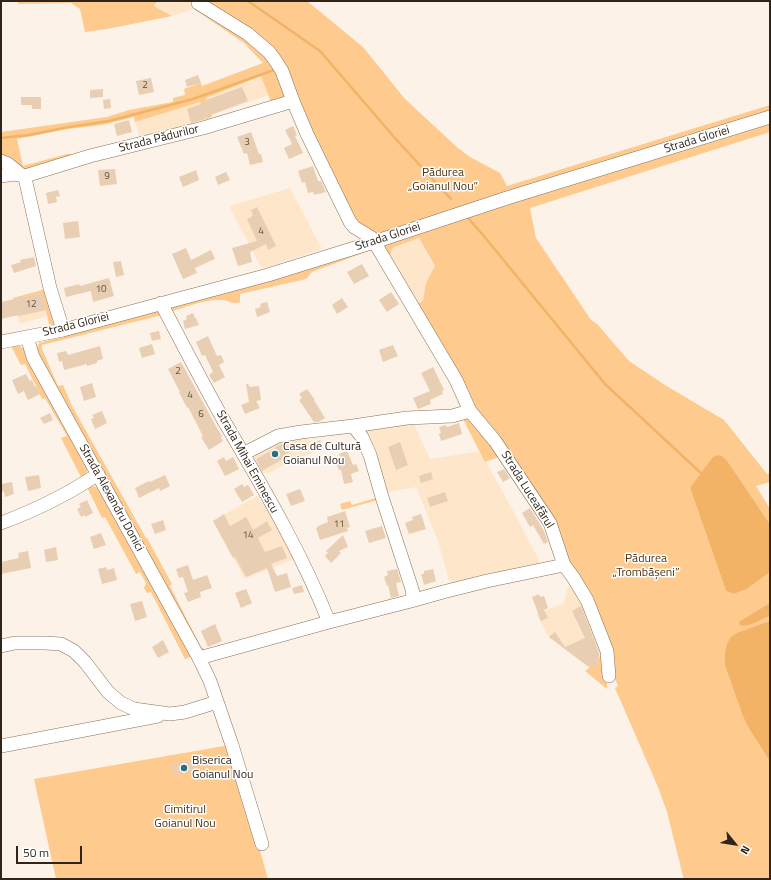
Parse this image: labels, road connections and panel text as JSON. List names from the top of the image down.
{
  "streets": {
    "street": [
      "Strada Pădurilor",
      "Strada Gloriei",
      "Strada Mihai Eminescu",
      "Strada Luceafărul",
      "Strada Alexandru Donici"
    ]
  },
  "crossings": [
    ["Strada Gloriei", "Strada Mihai Eminescu"],
    ["Strada Gloriei", "Strada Luceafărul"],
    ["Strada Gloriei", "Strada Alexandru Donici"]
  ],
  "parks": ["Pădurea „Goianul Nou”", "Pădurea „Trombășeni”", "Cimitirul Goianul Nou"],
  "places": ["Casa de Cultură Goianul Nou", "Biserica Goianul Nou"],
  "house_numbers": [
    "2",
    "3",
    "9",
    "4",
    "10",
    "12",
    "2",
    "4",
    "6",
    "11",
    "14"
  ],
  "scale_bar": "50 m",
  "north": "bottom right"
}
